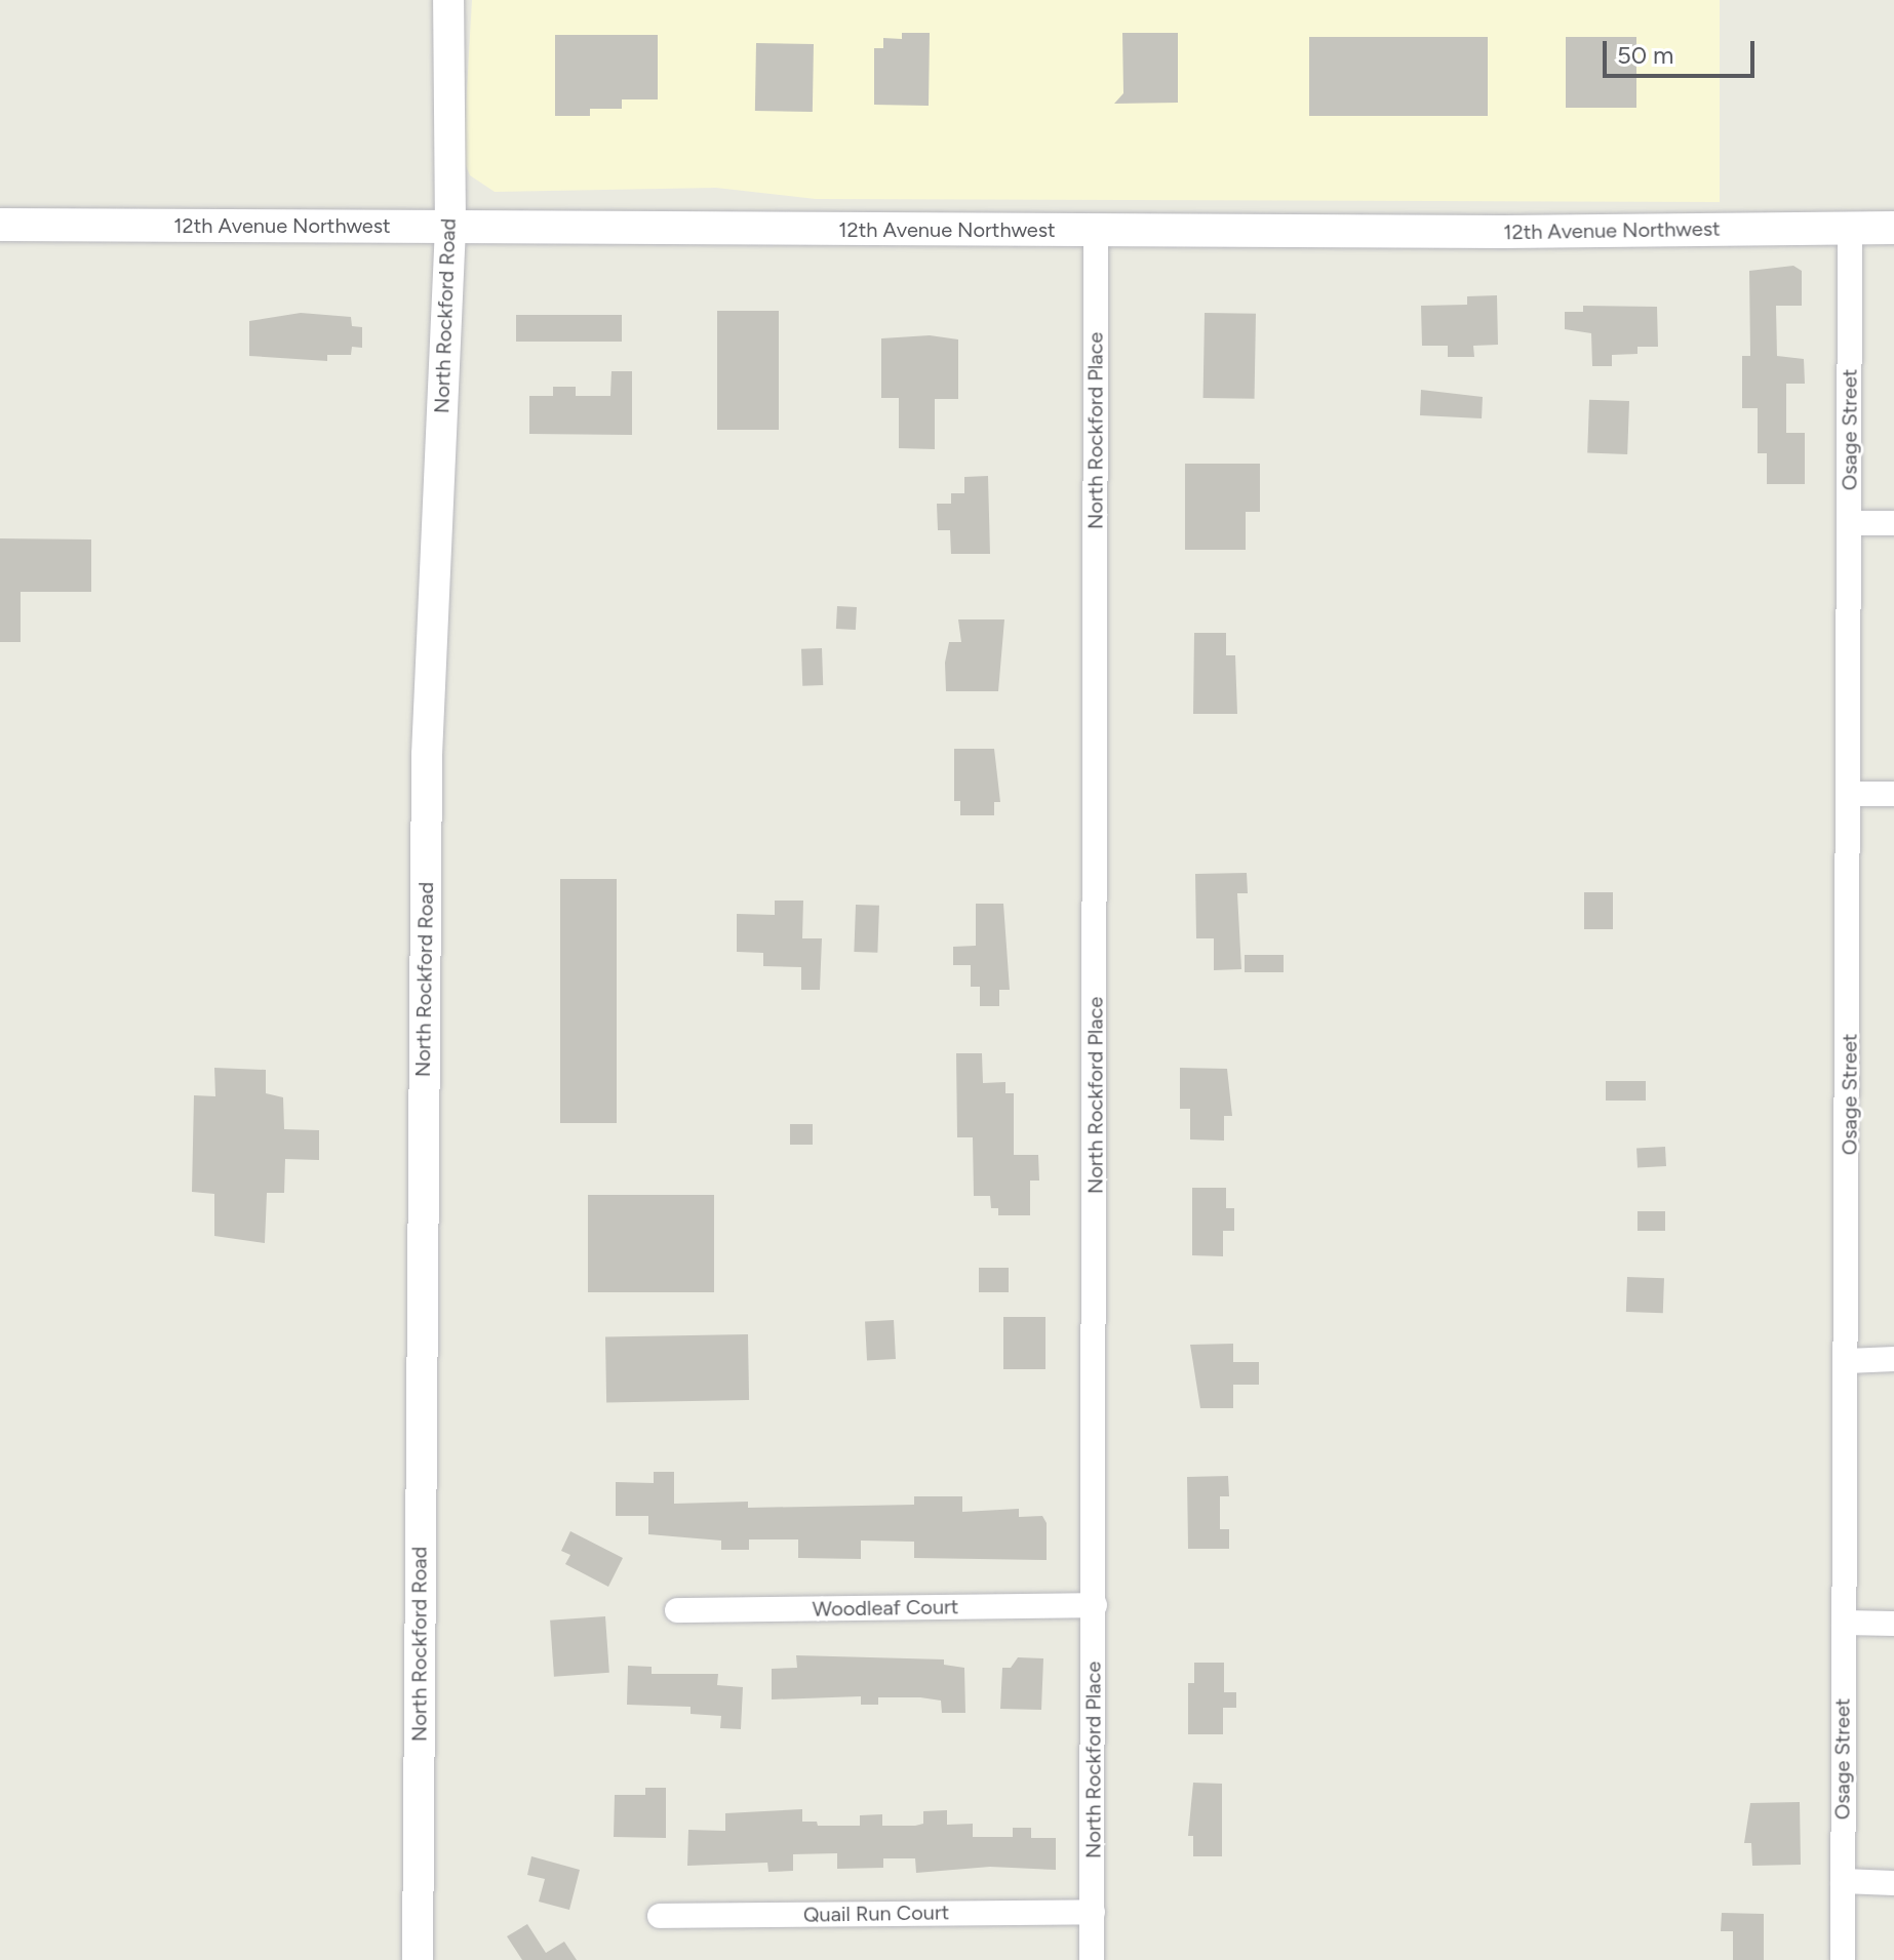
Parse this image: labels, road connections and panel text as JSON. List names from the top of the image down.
{
  "streets": {
    "main road": ["12th Avenue Northwest"],
    "street": [
      "North Rockford Road",
      "Osage Street",
      "North Rockford Place",
      "Woodleaf Court",
      "Quail Run Court"
    ]
  },
  "crossings": [
    ["12th Avenue Northwest", "North Rockford Road"],
    ["12th Avenue Northwest", "Osage Street"],
    ["12th Avenue Northwest", "North Rockford Place"],
    ["North Rockford Place", "Woodleaf Court"],
    ["North Rockford Place", "Quail Run Court"]
  ],
  "scale_bar": "50 m"
}
